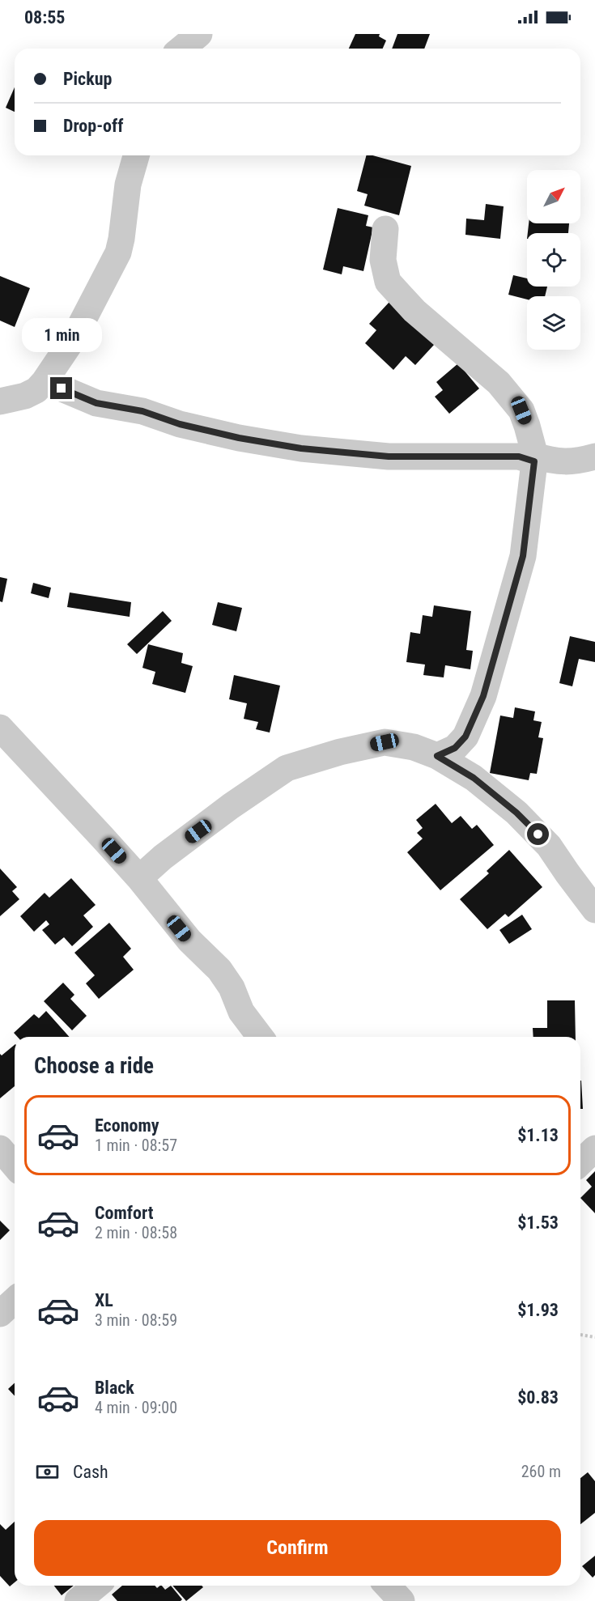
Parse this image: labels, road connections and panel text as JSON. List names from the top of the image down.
{
  "north": "top right",
  "page": {
    "status": "08:55",
    "banner": ["Pickup", "Drop-off"],
    "bubble": "1 min",
    "heading": "Choose a ride",
    "list": [
      {
        "name": "Economy",
        "note": "1 min · 08:57",
        "value": "$1.13"
      },
      {
        "name": "Comfort",
        "note": "2 min · 08:58",
        "value": "$1.53"
      },
      {
        "name": "XL",
        "note": "3 min · 08:59",
        "value": "$1.93"
      },
      {
        "name": "Black",
        "note": "4 min · 09:00",
        "value": "$0.83"
      }
    ],
    "pay": ["Cash", "260 m"],
    "buttons": "Confirm"
  }
}
